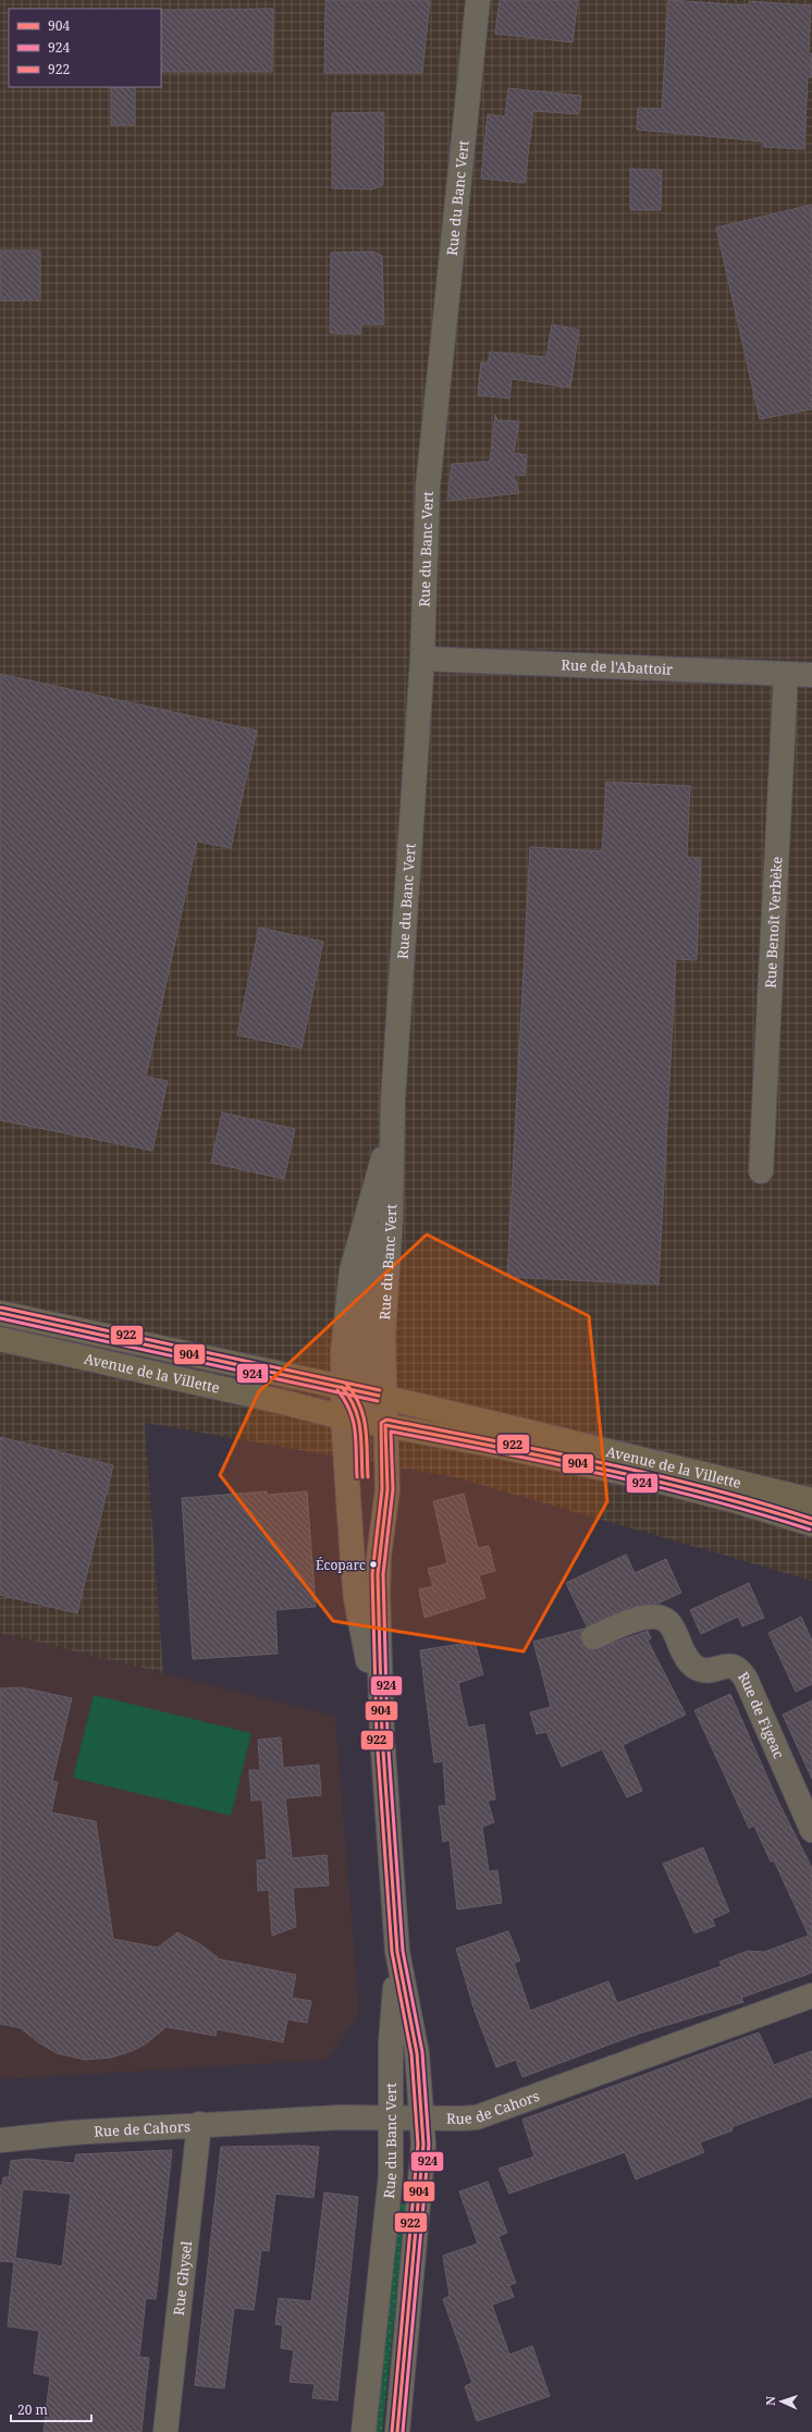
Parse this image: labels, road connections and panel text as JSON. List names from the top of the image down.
{
  "streets": {
    "main road": ["Avenue de la Villette"],
    "street": [
      "Rue du Banc Vert",
      "Rue de l'Abattoir",
      "Rue Benoît Verbèke",
      "Rue de Figeac",
      "Rue de Cahors",
      "Rue Ghysel"
    ]
  },
  "crossings": [
    ["Rue du Banc Vert", "Rue de l'Abattoir"],
    ["Rue du Banc Vert", "Avenue de la Villette"],
    ["Rue du Banc Vert", "Rue de Cahors"],
    ["Rue de l'Abattoir", "Rue Benoît Verbèke"],
    ["Rue de Cahors", "Rue Ghysel"]
  ],
  "places": ["Écoparc"],
  "lines": ["transit line 922", "transit line 904", "transit line 924"],
  "legend": ["904", "924", "922"],
  "scale_bar": "20 m",
  "north": "left"
}
